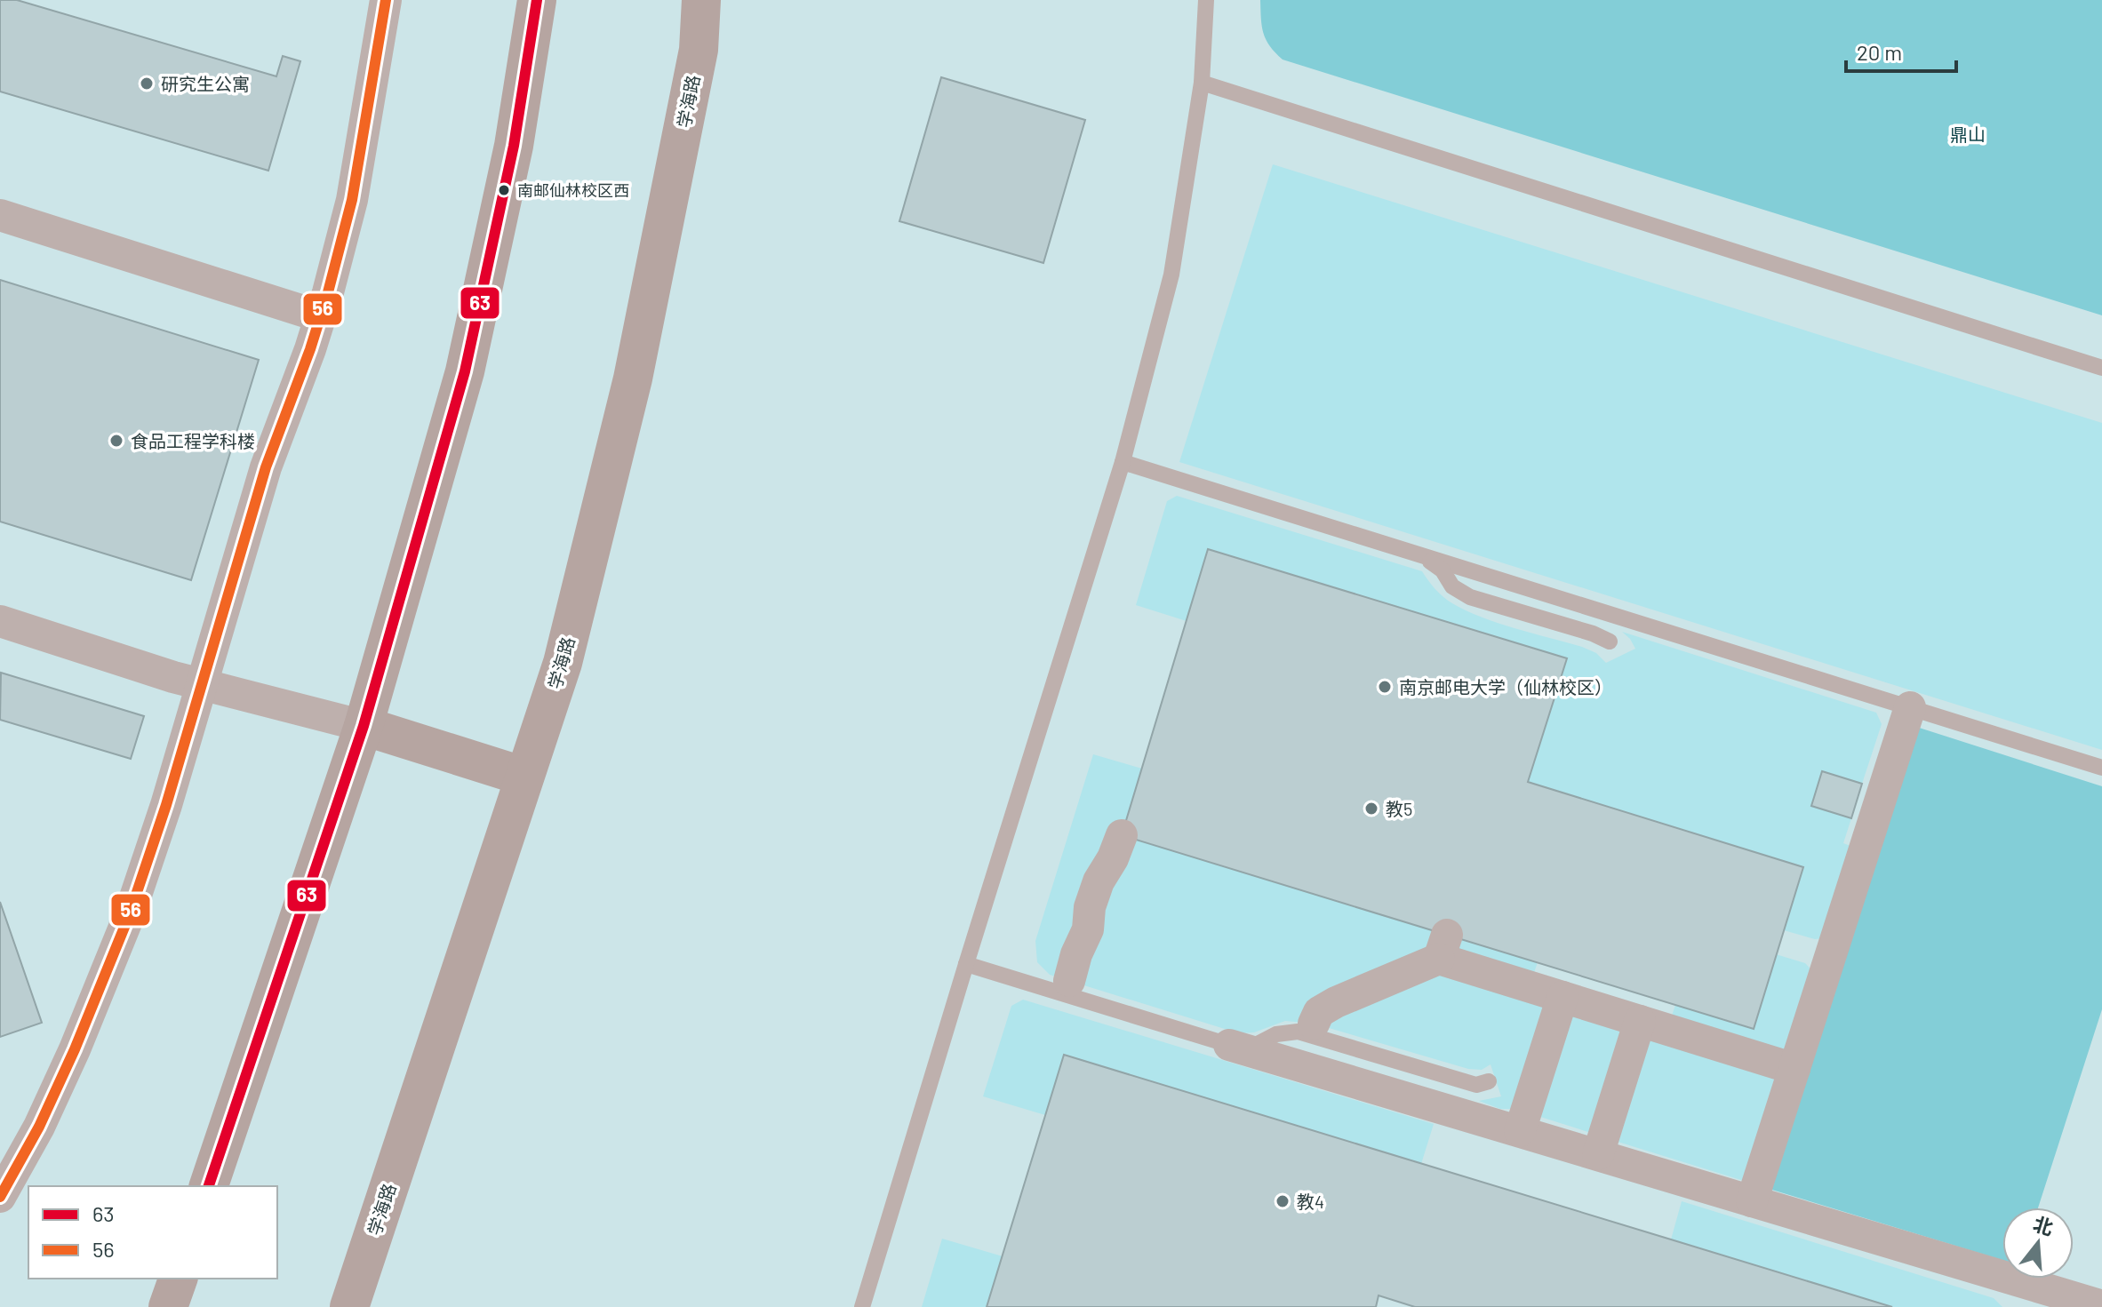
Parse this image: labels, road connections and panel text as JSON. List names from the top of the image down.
{
  "streets": {
    "main road": ["学海路"]
  },
  "parks": ["鼎山"],
  "places": [
    "研究生公寓",
    "南邮仙林校区西",
    "食品工程学科楼",
    "南京邮电大学（仙林校区）",
    "教5",
    "教4"
  ],
  "lines": ["transit line 63", "transit line 56"],
  "legend": ["63", "56"],
  "scale_bar": "20 m",
  "north": "top"
}
